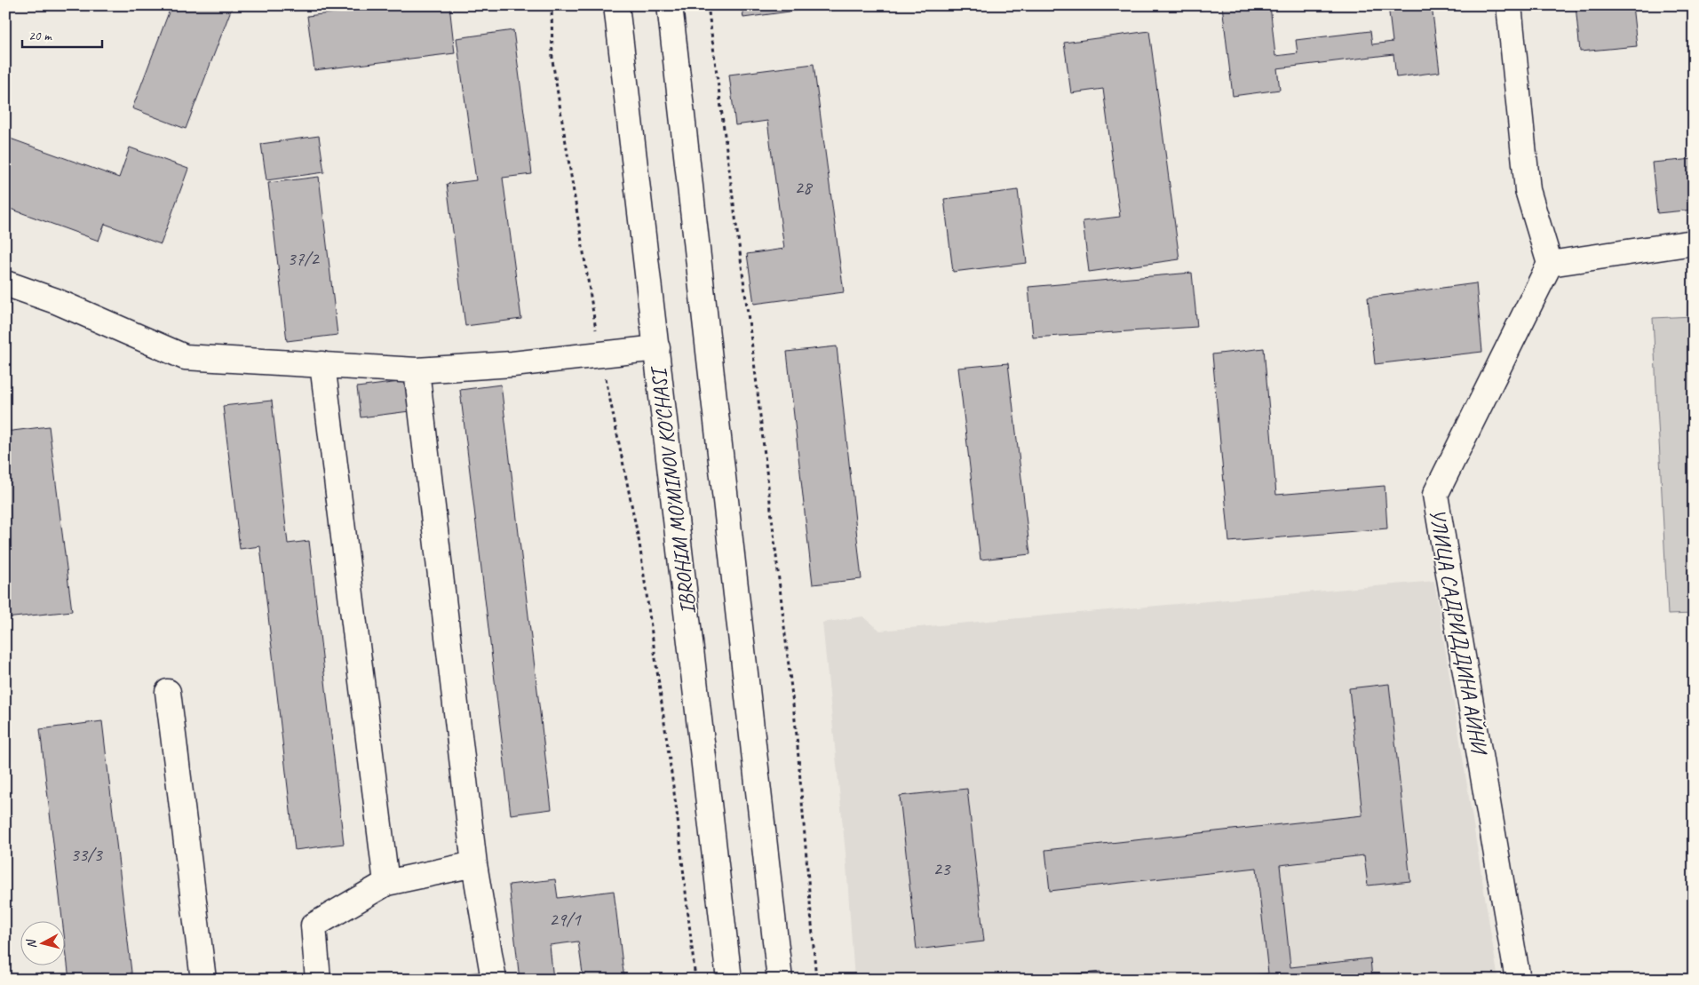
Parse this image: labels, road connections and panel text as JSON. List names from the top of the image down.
{
  "streets": {
    "main road": ["IBROHIM MO'MINOV KO'CHASI", "УЛИЦА САДРИДДИНА АЙНИ"]
  },
  "house_numbers": [
    "28",
    "37/2",
    "33/3",
    "23",
    "29/1"
  ],
  "scale_bar": "20 m",
  "north": "left"
}
